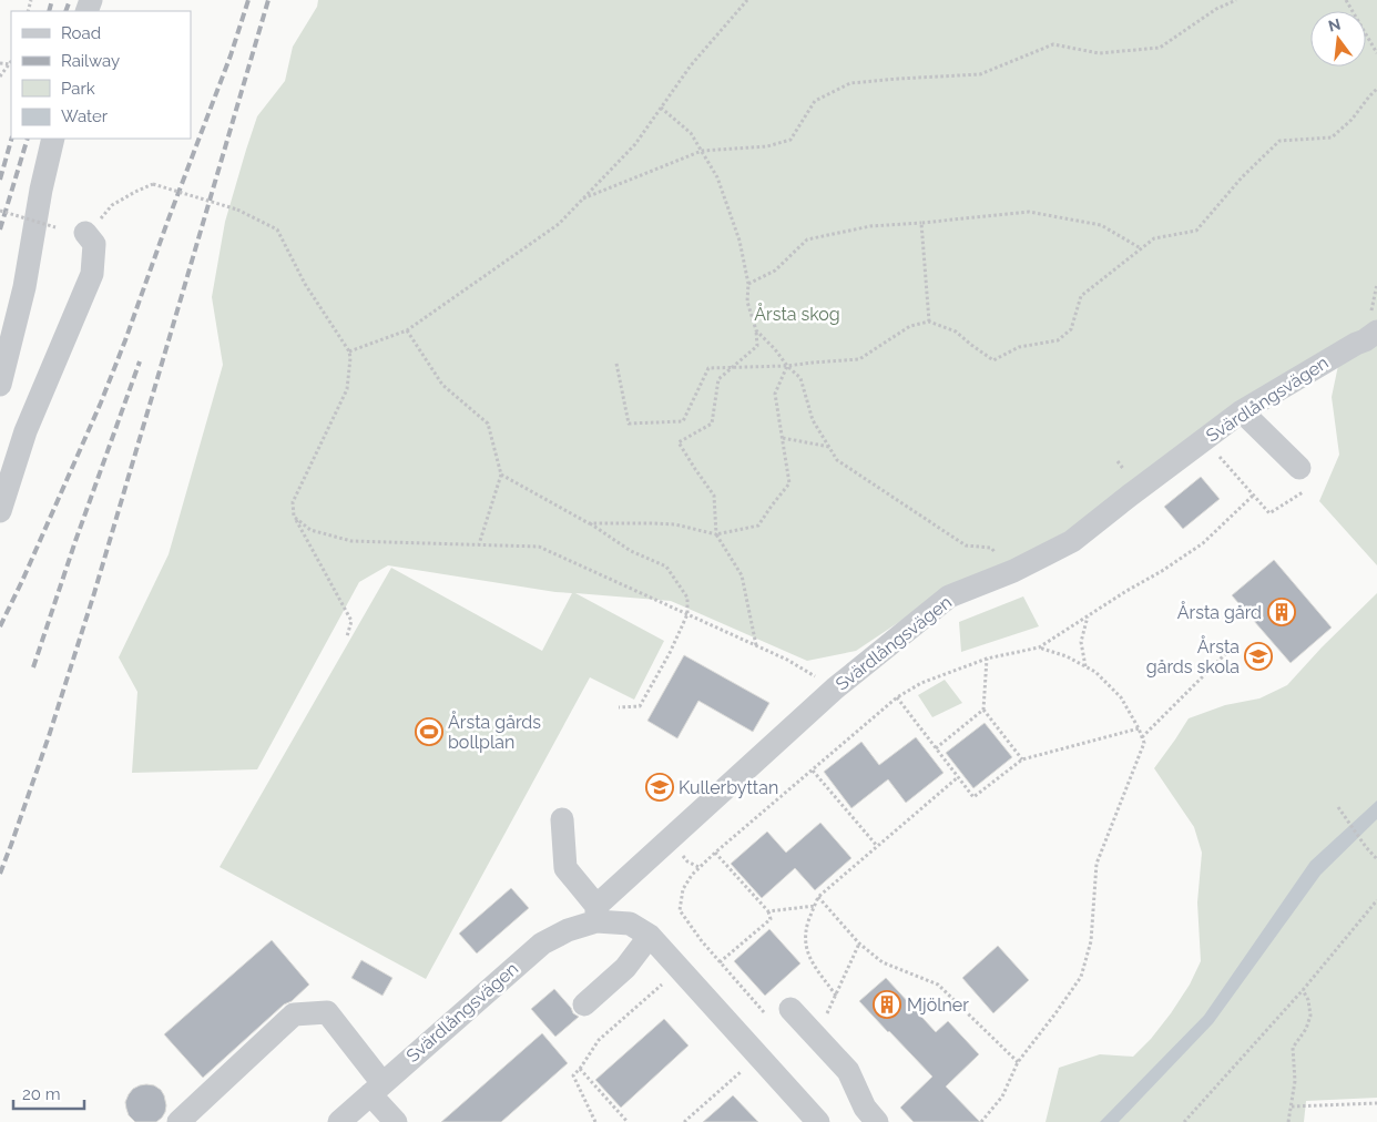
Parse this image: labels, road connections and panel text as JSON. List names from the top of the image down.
{
  "streets": {
    "street": ["Svärdlångsvägen"]
  },
  "parks": ["Årsta skog"],
  "places": {
    "building": ["Årsta gård", "Mjölner"],
    "school or university": ["Årsta gårds skola", "Kullerbyttan"],
    "sports": ["Årsta gårds bollplan"]
  },
  "legend": [
    "Road",
    "Railway",
    "Park",
    "Water"
  ],
  "scale_bar": "20 m",
  "north": "top"
}
